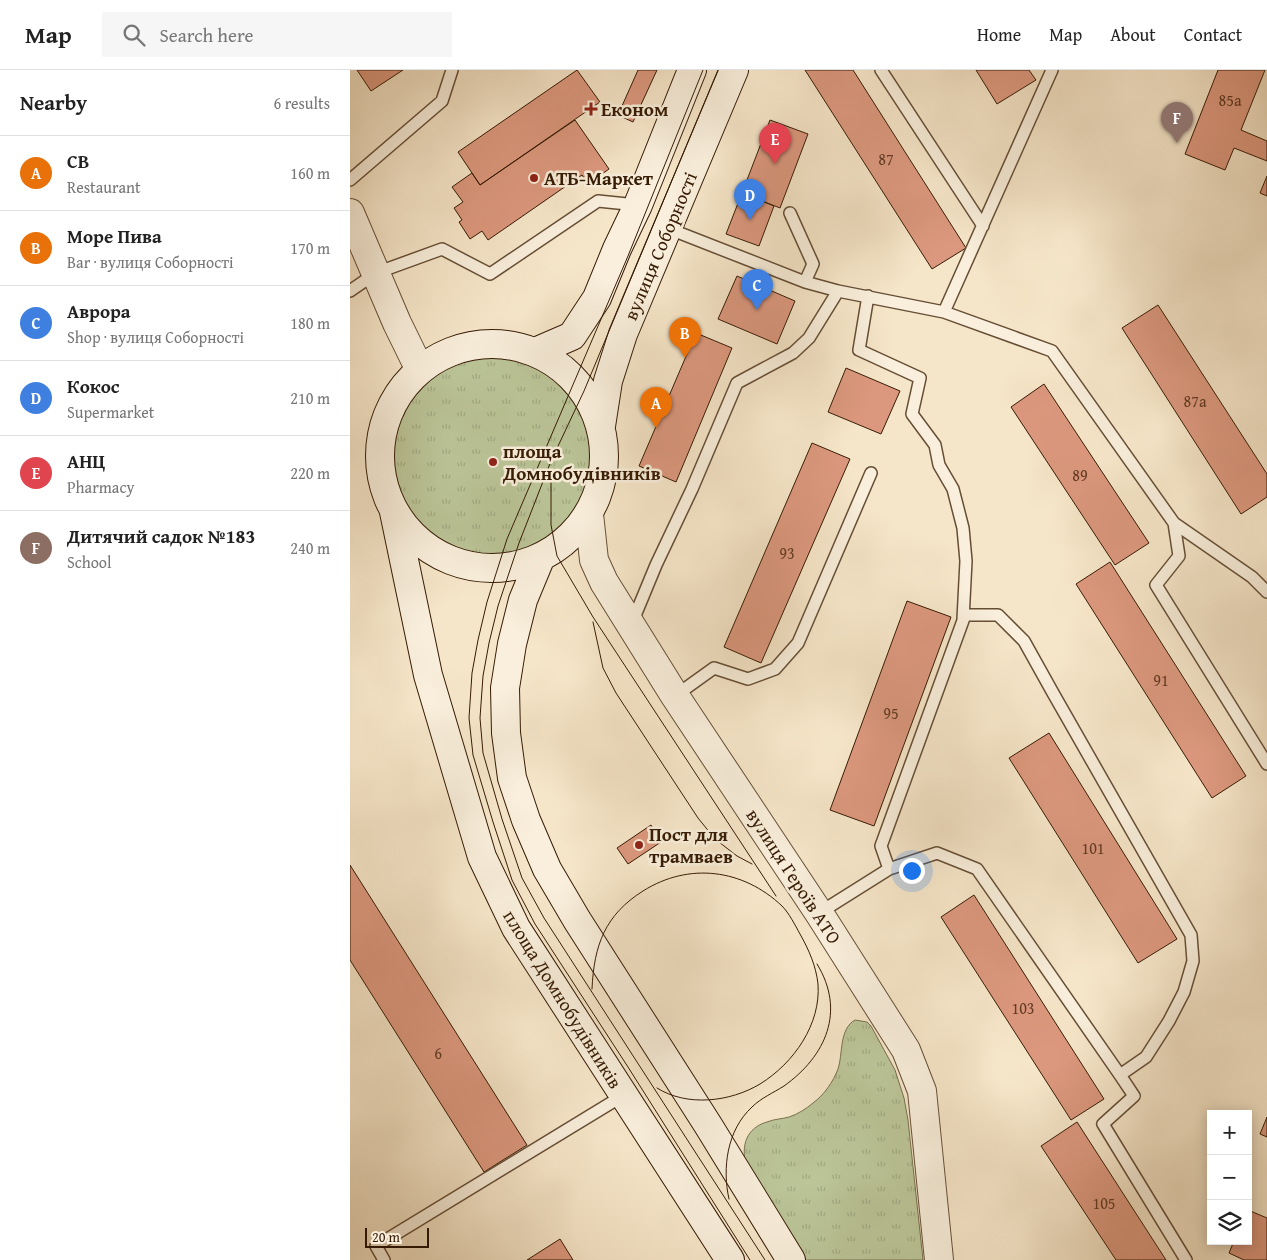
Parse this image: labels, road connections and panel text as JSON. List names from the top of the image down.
{
  "streets": {
    "main road": ["вулиця Соборності", "вулиця Героїв АТО", "площа Домнобудівників"]
  },
  "crossings": [
    ["вулиця Соборності", "площа Домнобудівників"],
    ["вулиця Героїв АТО", "площа Домнобудівників"]
  ],
  "places": {
    "health": ["Економ"],
    "other": ["АТБ-Маркет", "площа Домнобудівників", "Пост для трамваев"]
  },
  "house_numbers": [
    "85а",
    "87",
    "87а",
    "89",
    "93",
    "91",
    "95",
    "101",
    "103",
    "6",
    "105"
  ],
  "scale_bar": "20 m",
  "page": {
    "header": "Map",
    "search": "Search here",
    "nav": [
      "Home",
      "Map",
      "About",
      "Contact"
    ],
    "heading": ["Nearby", "6 results"],
    "pins": [
      "F",
      "E",
      "D",
      "C",
      "B",
      "A"
    ],
    "list": [
      {
        "mark": "A",
        "name": "СВ",
        "note": "Restaurant",
        "value": "160 m"
      },
      {
        "mark": "B",
        "name": "Море Пива",
        "note": "Bar · вулиця Соборності",
        "value": "170 m"
      },
      {
        "mark": "C",
        "name": "Аврора",
        "note": "Shop · вулиця Соборності",
        "value": "180 m"
      },
      {
        "mark": "D",
        "name": "Кокос",
        "note": "Supermarket",
        "value": "210 m"
      },
      {
        "mark": "E",
        "name": "АНЦ",
        "note": "Pharmacy",
        "value": "220 m"
      },
      {
        "mark": "F",
        "name": "Дитячий садок №183",
        "note": "School",
        "value": "240 m"
      }
    ],
    "map_buttons": ["+", "−"],
    "scale": "20 m"
  }
}
